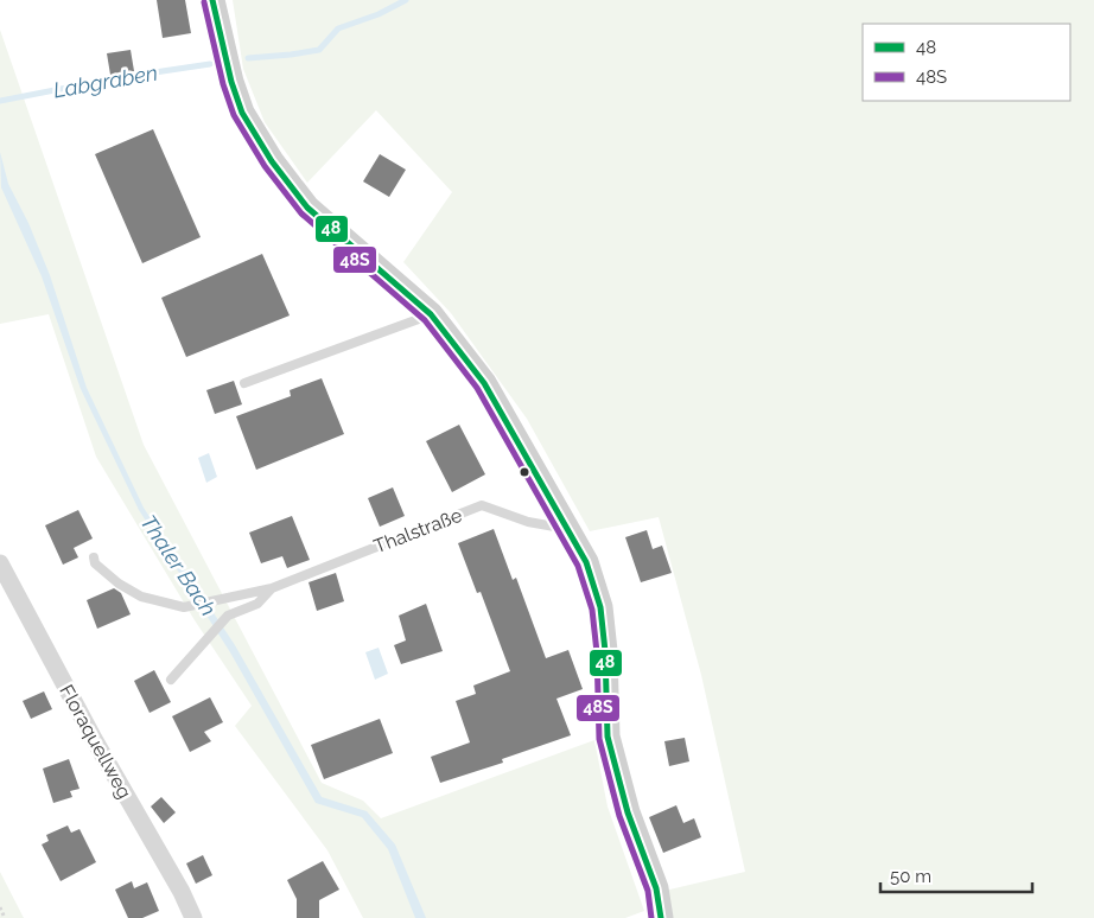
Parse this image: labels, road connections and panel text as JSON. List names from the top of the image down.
{
  "streets": {
    "street": ["Floraquellweg"],
    "lane": ["Thalstraße"]
  },
  "water": ["Labgraben", "Thaler Bach"],
  "lines": ["transit line 48", "transit line 48S"],
  "legend": ["48", "48S"],
  "scale_bar": "50 m"
}
